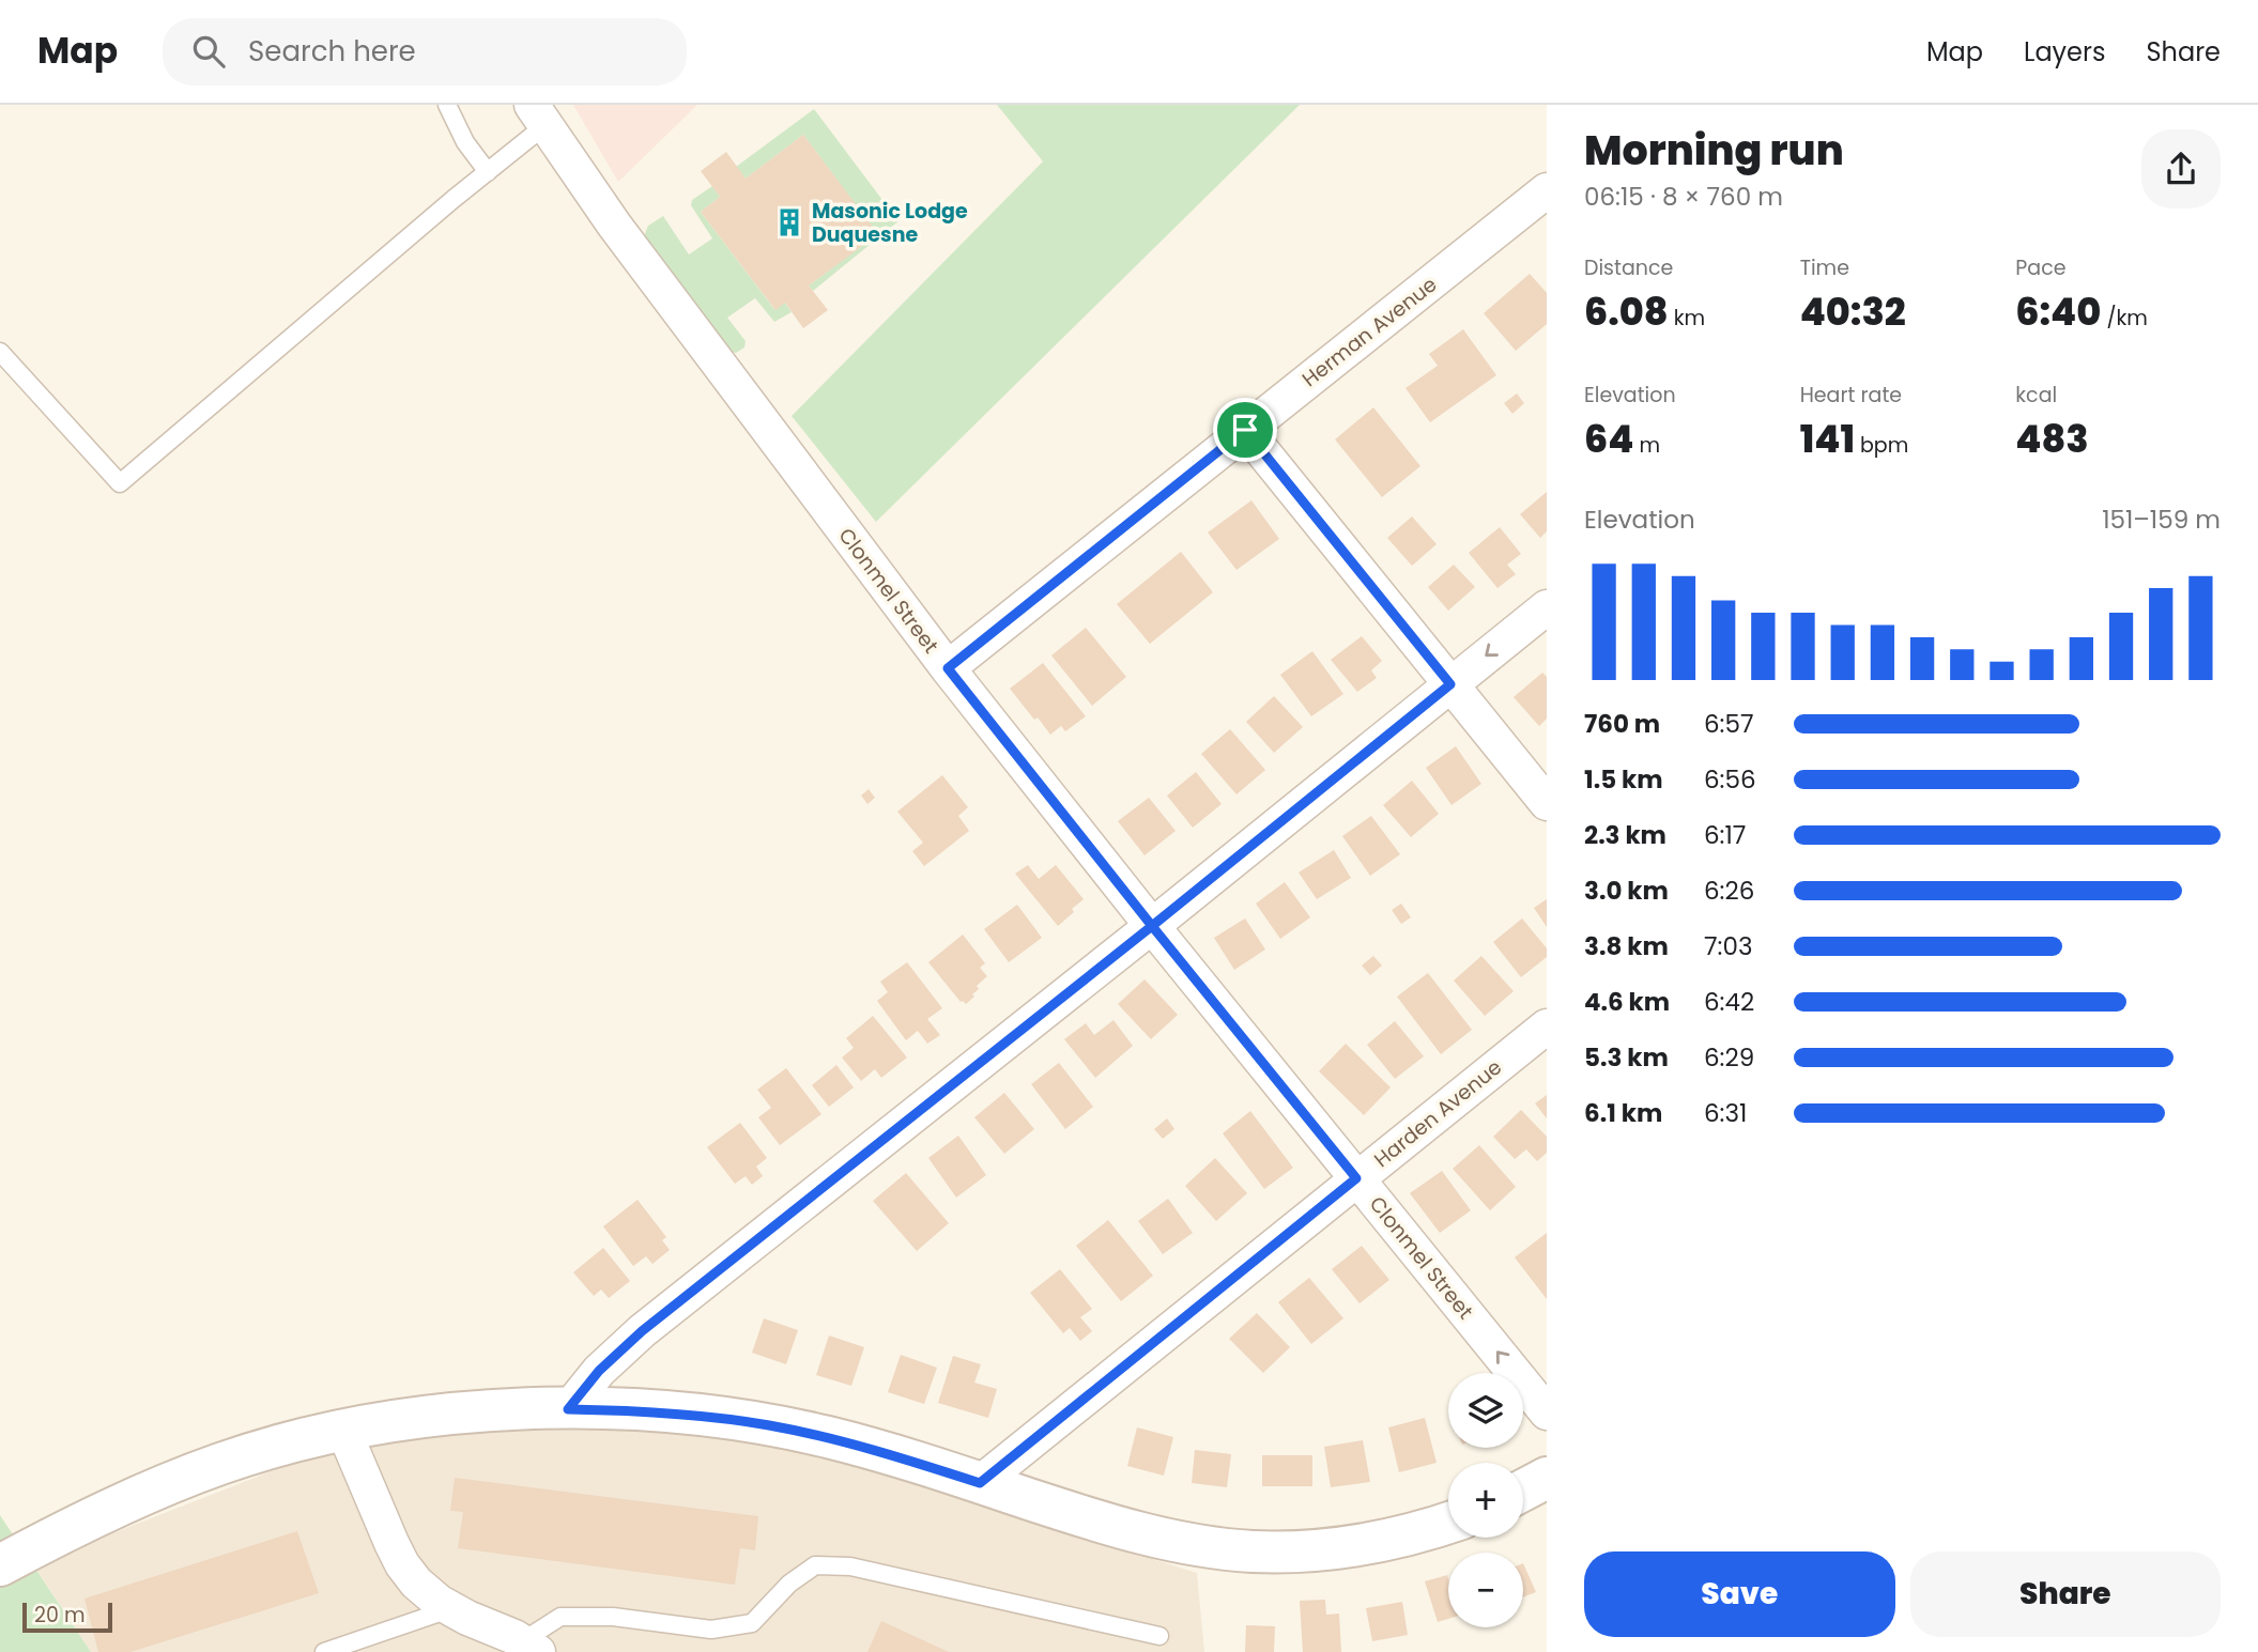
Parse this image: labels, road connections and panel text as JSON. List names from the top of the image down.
{
  "streets": {
    "street": ["Herman Avenue", "Clonmel Street", "Harden Avenue"]
  },
  "crossings": [
    ["Herman Avenue", "Clonmel Street"],
    ["Clonmel Street", "Harden Avenue"]
  ],
  "places": {
    "building": ["Masonic Lodge Duquesne"]
  },
  "scale_bar": "20 m",
  "page": {
    "header": "Map",
    "search": "Search here",
    "nav": ["Map", "Layers", "Share"],
    "heading": ["Morning run", "06:15 · 8 × 760 m"],
    "stats": [
      ["Distance", "6.08 km"],
      ["Time", "40:32"],
      ["Pace", "6:40 /km"],
      ["Elevation", "64 m"],
      ["Heart rate", "141 bpm"],
      ["kcal", "483"]
    ],
    "chart": ["Elevation", "151–159 m"],
    "list": [
      {
        "name": "760 m",
        "note": "6:57"
      },
      {
        "name": "1.5 km",
        "note": "6:56"
      },
      {
        "name": "2.3 km",
        "note": "6:17"
      },
      {
        "name": "3.0 km",
        "note": "6:26"
      },
      {
        "name": "3.8 km",
        "note": "7:03"
      },
      {
        "name": "4.6 km",
        "note": "6:42"
      },
      {
        "name": "5.3 km",
        "note": "6:29"
      },
      {
        "name": "6.1 km",
        "note": "6:31"
      }
    ],
    "map_buttons": ["+", "−"],
    "buttons": ["Save", "Share"],
    "scale": "20 m"
  }
}
